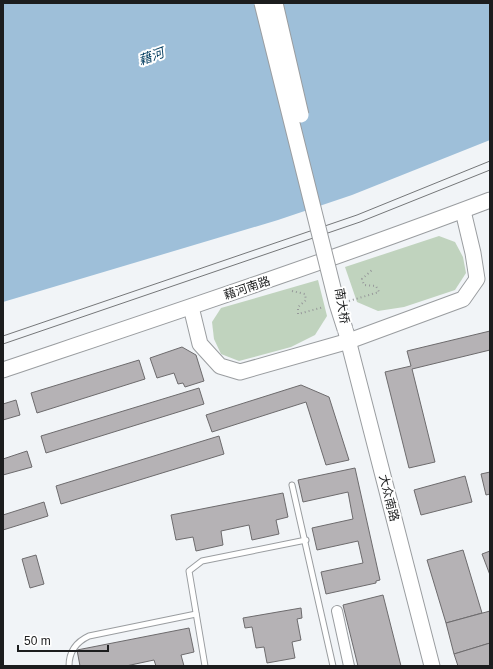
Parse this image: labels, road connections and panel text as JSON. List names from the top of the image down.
{
  "streets": {
    "main road": ["藉河南路", "南大桥", "大众南路"]
  },
  "crossings": [
    ["南大桥", "大众南路"]
  ],
  "water": ["藉河"],
  "scale_bar": "50 m"
}
